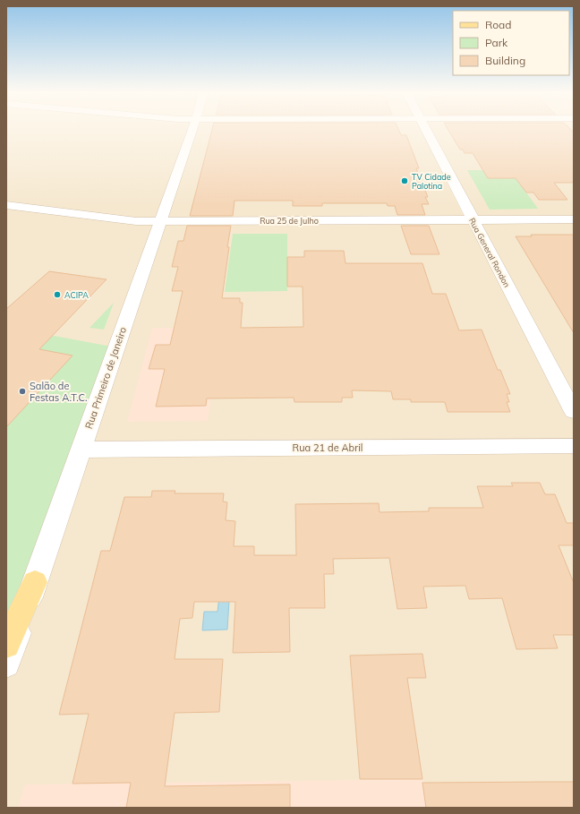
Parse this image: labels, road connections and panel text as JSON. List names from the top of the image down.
{
  "streets": {
    "street": [
      "Rua 25 de Julho",
      "Rua General Rondon",
      "Rua Primeiro de Janeiro",
      "Rua 21 de Abril"
    ]
  },
  "crossings": [
    ["Rua 25 de Julho", "Rua General Rondon"],
    ["Rua 25 de Julho", "Rua Primeiro de Janeiro"],
    ["Rua Primeiro de Janeiro", "Rua 21 de Abril"]
  ],
  "places": ["TV Cidade Palotina", "ACIPA", "Salão de Festas A.T.C."],
  "legend": ["Road", "Park", "Building"]
}
